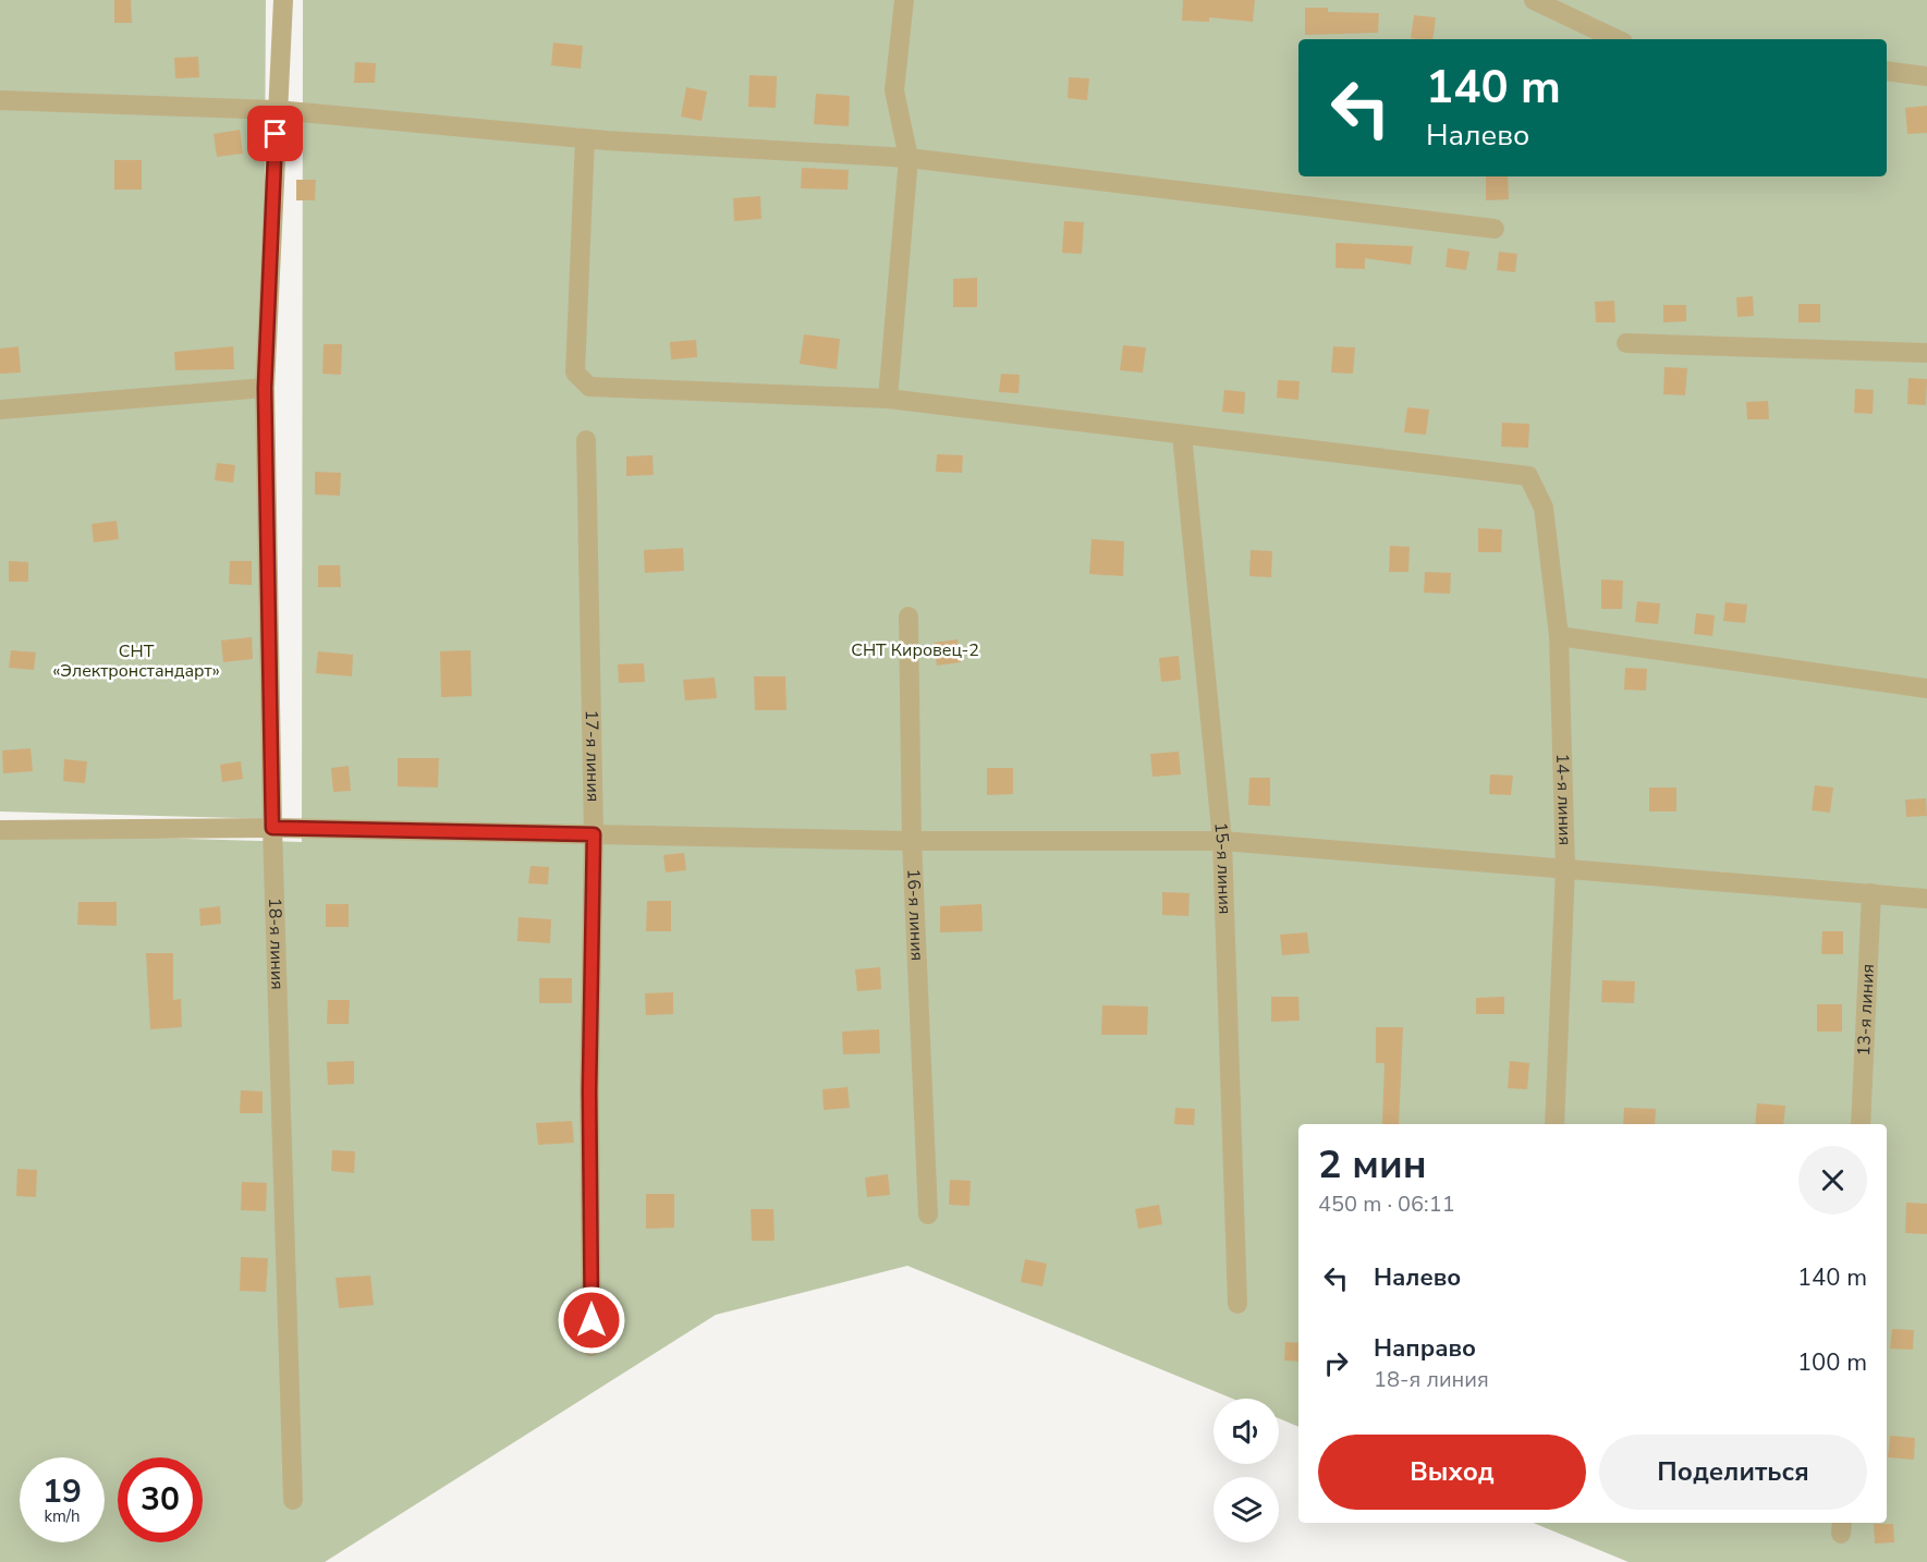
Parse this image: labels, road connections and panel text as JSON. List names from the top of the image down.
{
  "streets": {
    "street": [
      "17-я линия",
      "14-я линия",
      "15-я линия",
      "16-я линия",
      "18-я линия",
      "13-я линия"
    ]
  },
  "crossings": [
    ["14-я линия", "15-я линия"]
  ],
  "parks": ["СНТ Кировец-2", "СНТ «Электронстандарт»"],
  "page": {
    "turn": ["140 m", "Налево"],
    "heading": ["2 мин", "450 m · 06:11"],
    "list": [
      {
        "name": "Налево",
        "value": "140 m"
      },
      {
        "name": "Направо",
        "note": "18-я линия",
        "value": "100 m"
      }
    ],
    "buttons": ["Выход", "Поделиться"],
    "speed": "19 km/h",
    "limit": "30"
  }
}
